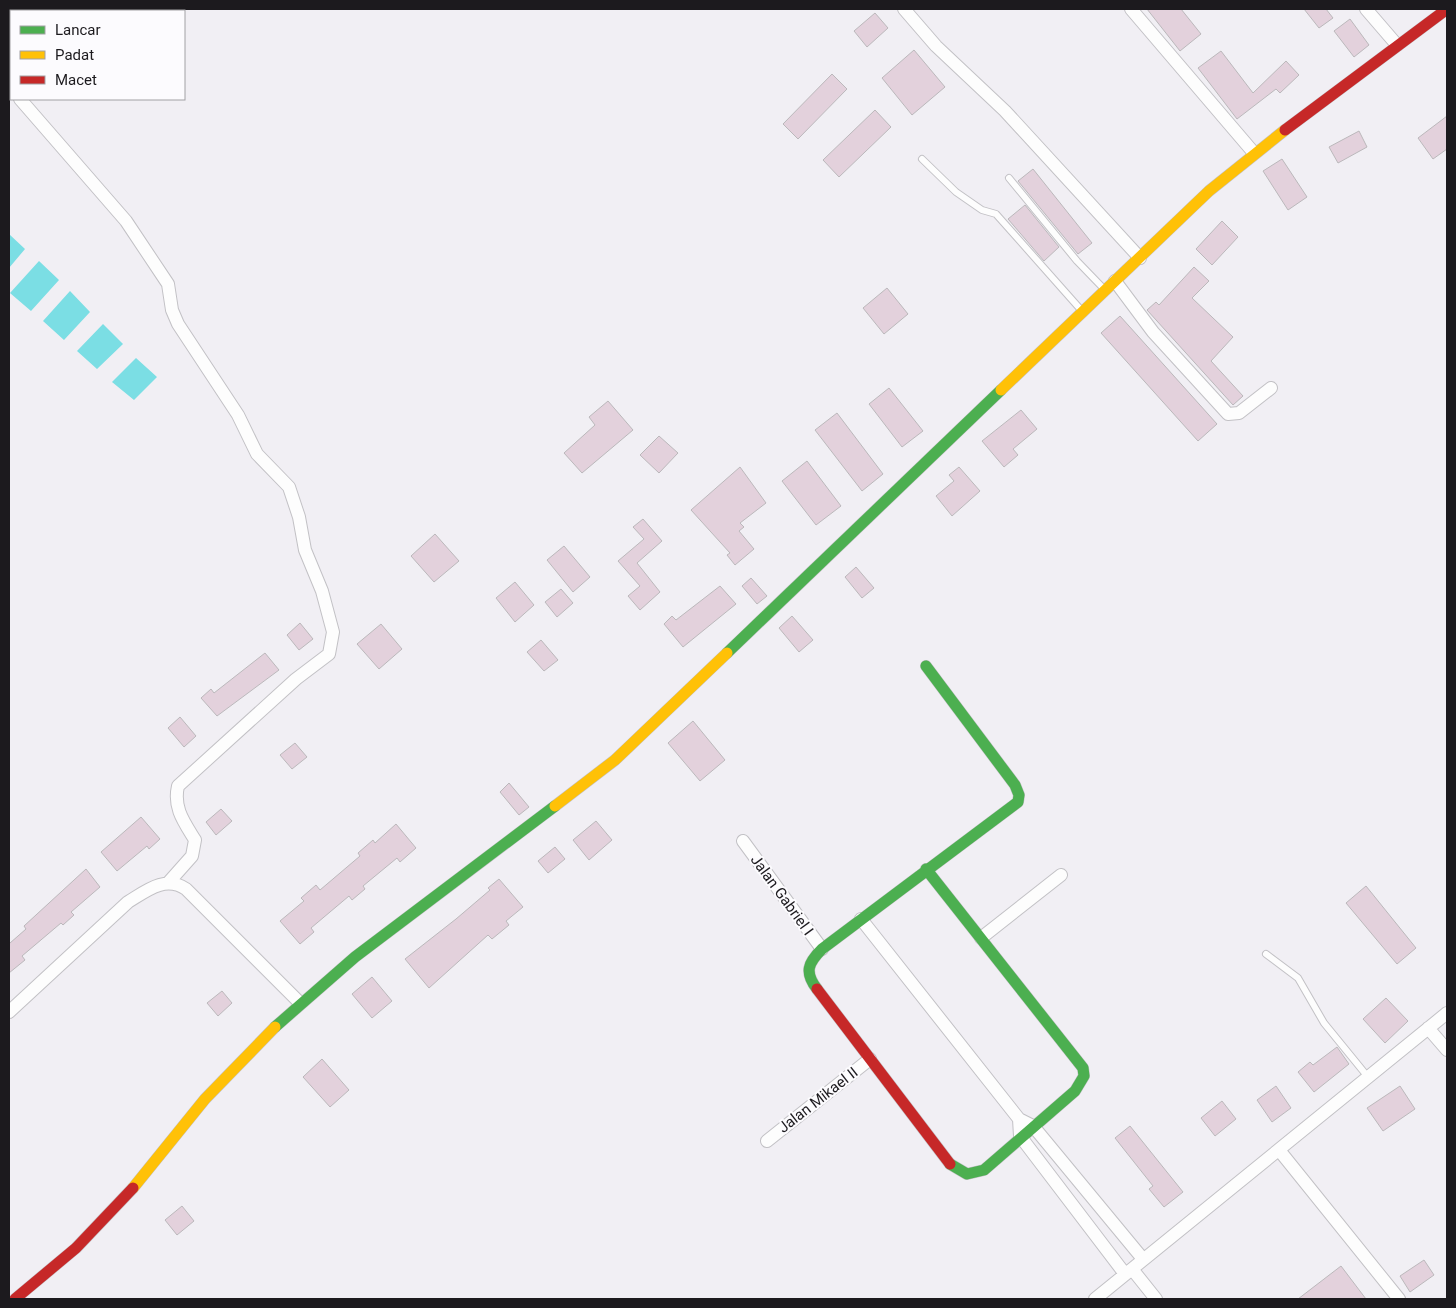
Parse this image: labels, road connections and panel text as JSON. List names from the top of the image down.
{
  "streets": {
    "street": ["Jalan Gabriel I", "Jalan Mikael II"]
  },
  "legend": ["Lancar", "Padat", "Macet"]
}
